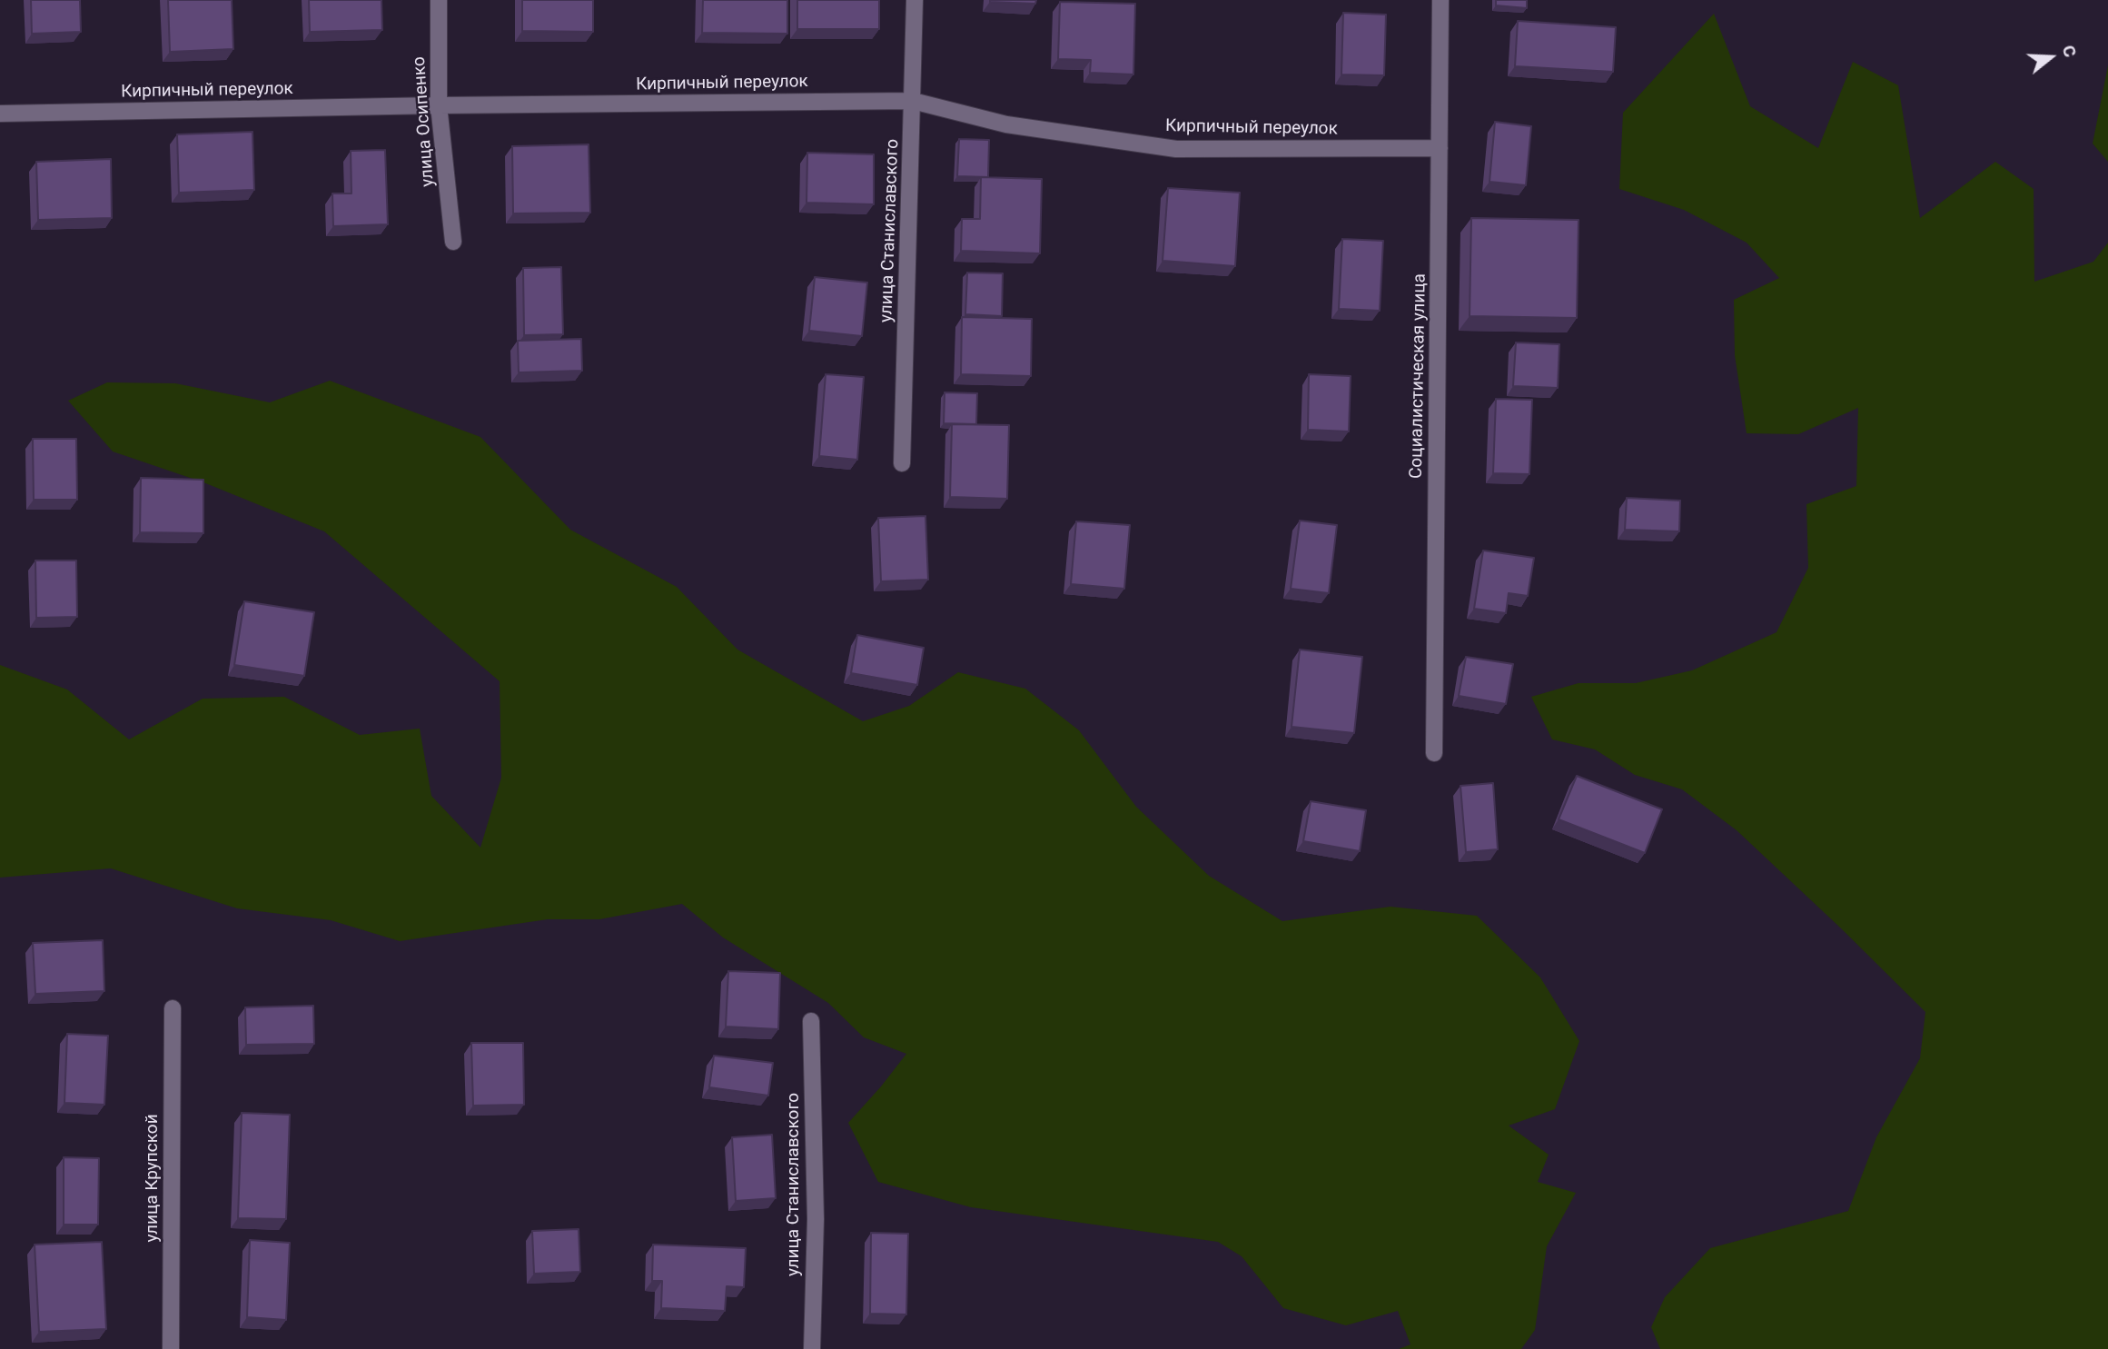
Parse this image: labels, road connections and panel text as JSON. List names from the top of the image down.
{
  "streets": {
    "street": [
      "Кирпичный переулок",
      "улица Осипенко",
      "улица Станиславского",
      "Социалистическая улица",
      "улица Крупской"
    ]
  },
  "crossings": [
    ["Кирпичный переулок", "улица Осипенко"],
    ["Кирпичный переулок", "улица Станиславского"],
    ["Кирпичный переулок", "Социалистическая улица"]
  ],
  "north": "right"
}
